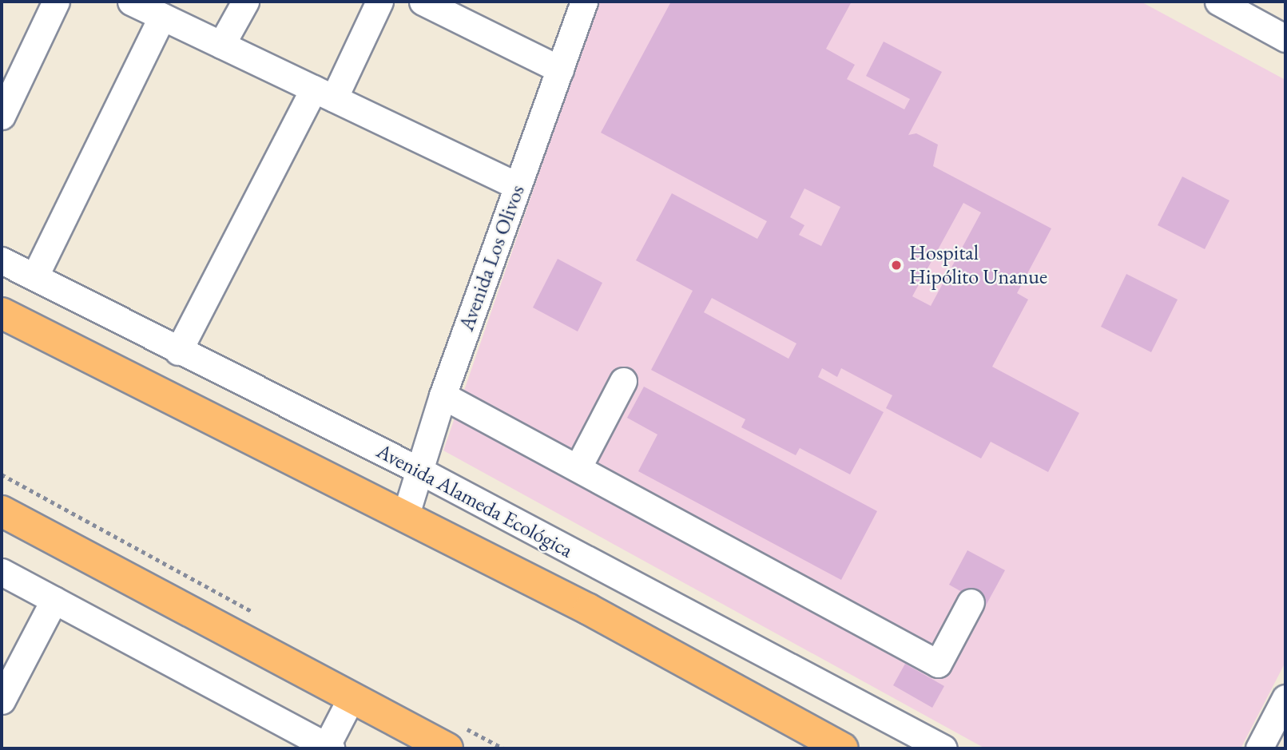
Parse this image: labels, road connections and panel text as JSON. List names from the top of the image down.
{
  "streets": {
    "main road": ["Avenida Alameda Ecológica"],
    "street": ["Avenida Los Olivos"]
  },
  "crossings": [
    ["Avenida Los Olivos", "Avenida Alameda Ecológica"]
  ],
  "places": ["Hospital Hipólito Unanue"]
}
